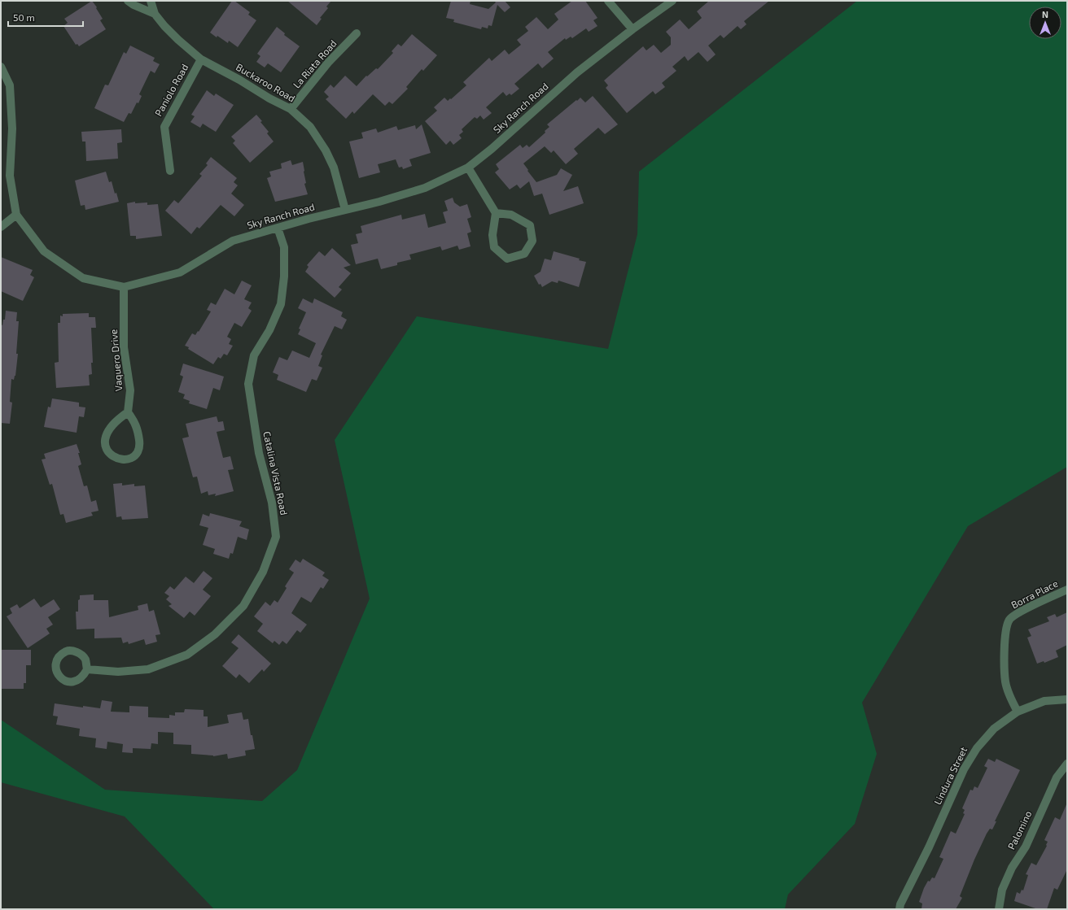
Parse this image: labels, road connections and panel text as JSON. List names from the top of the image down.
{
  "streets": {
    "street": [
      "La Riata Road",
      "Buckaroo Road",
      "Paniolo Road",
      "Sky Ranch Road",
      "Vaquero Drive",
      "Catalina Vista Road",
      "Borra Place",
      "Lindura Street",
      "Palomino"
    ]
  },
  "crossings": [
    ["La Riata Road", "Buckaroo Road"],
    ["Buckaroo Road", "Paniolo Road"],
    ["Buckaroo Road", "Sky Ranch Road"],
    ["Sky Ranch Road", "Vaquero Drive"],
    ["Sky Ranch Road", "Catalina Vista Road"],
    ["Borra Place", "Lindura Street"]
  ],
  "scale_bar": "50 m",
  "north": "top"
}
